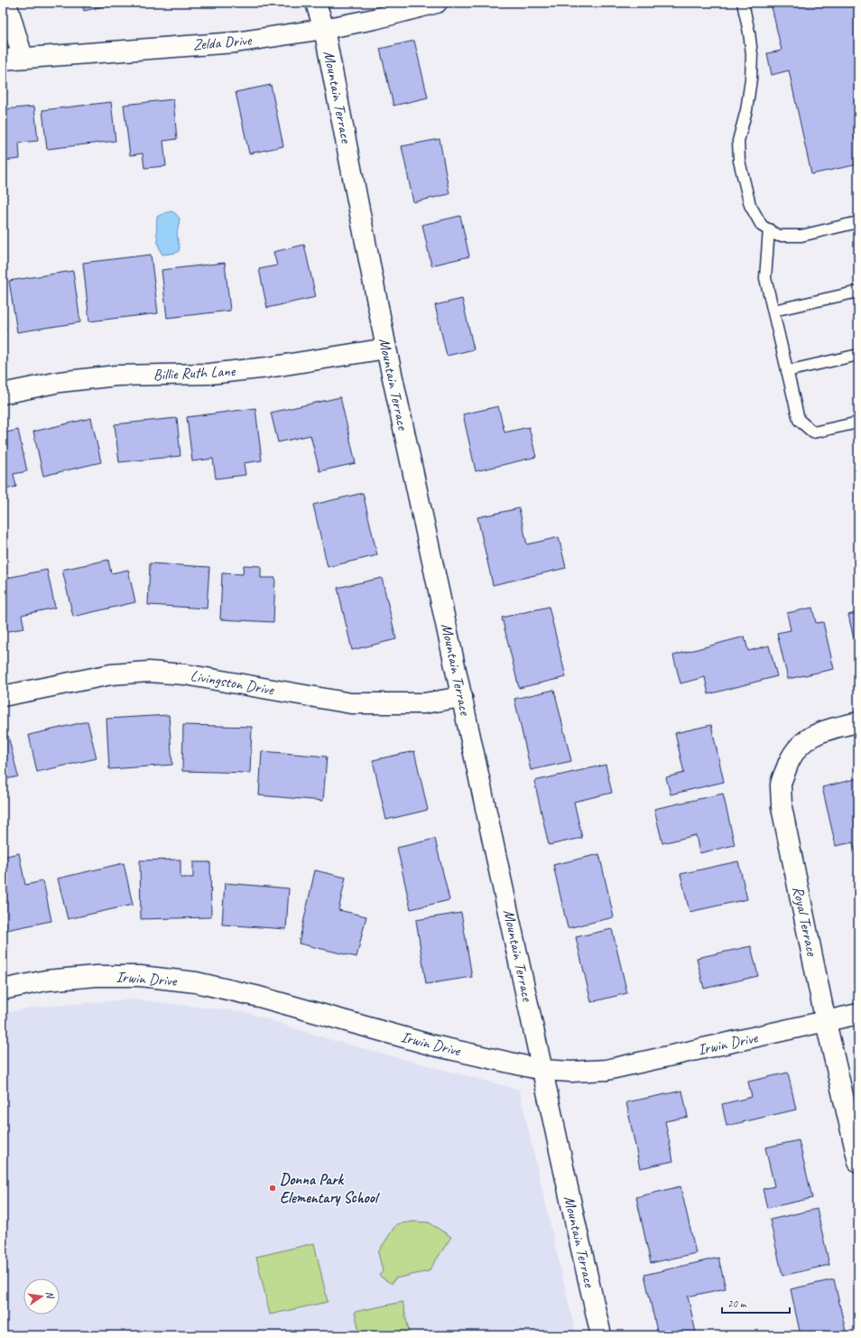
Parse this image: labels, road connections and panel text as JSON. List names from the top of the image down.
{
  "streets": {
    "street": [
      "Zelda Drive",
      "Mountain Terrace",
      "Billie Ruth Lane",
      "Livingston Drive",
      "Royal Terrace",
      "Irwin Drive"
    ]
  },
  "crossings": [
    ["Zelda Drive", "Mountain Terrace"],
    ["Mountain Terrace", "Billie Ruth Lane"],
    ["Mountain Terrace", "Livingston Drive"],
    ["Mountain Terrace", "Irwin Drive"],
    ["Royal Terrace", "Irwin Drive"]
  ],
  "places": ["Donna Park Elementary School"],
  "scale_bar": "20 m",
  "north": "right"
}
